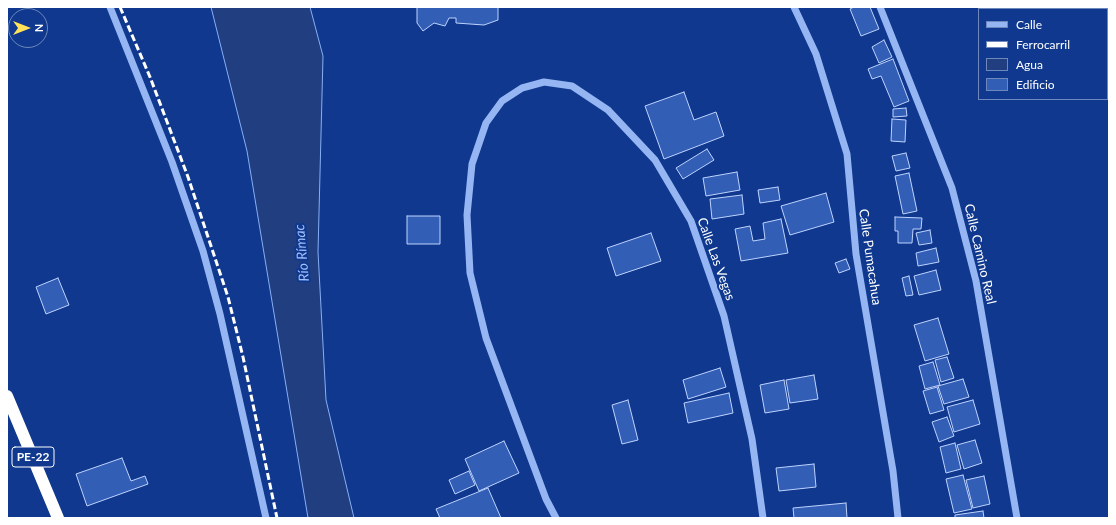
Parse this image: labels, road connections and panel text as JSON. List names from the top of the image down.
{
  "streets": {
    "highway": ["PE-22"],
    "street": ["Calle Camino Real", "Calle Pumacahua", "Calle Las Vegas"]
  },
  "water": ["Río Rímac"],
  "legend": [
    "Calle",
    "Ferrocarril",
    "Agua",
    "Edificio"
  ],
  "north": "right"
}
